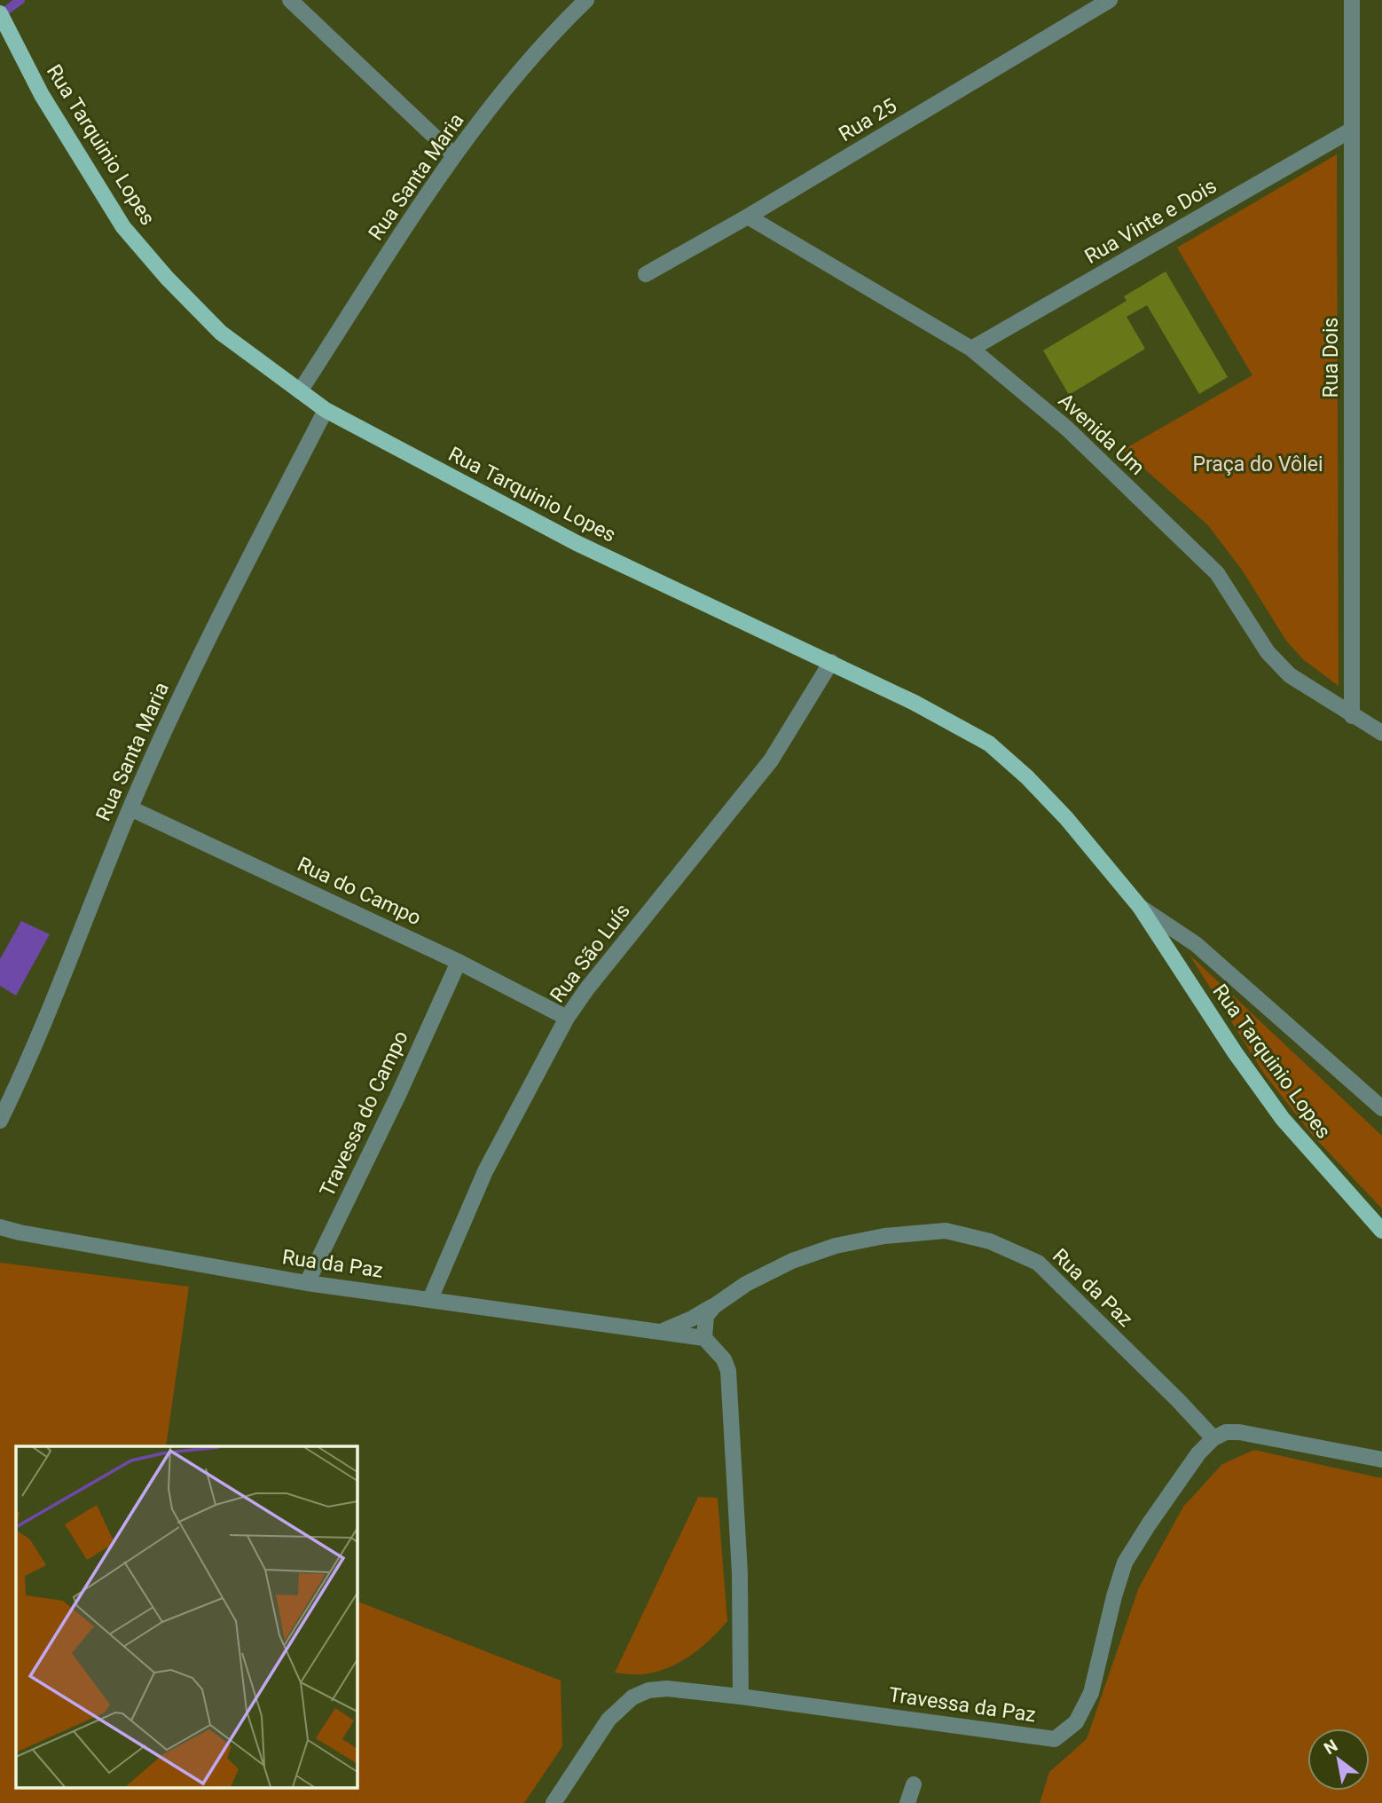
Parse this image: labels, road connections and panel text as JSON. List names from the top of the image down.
{
  "streets": {
    "main road": ["Rua Tarquinio Lopes"],
    "street": [
      "Rua 25",
      "Rua Santa Maria",
      "Rua Vinte e Dois",
      "Rua Dois",
      "Avenida Um",
      "Rua do Campo",
      "Rua São Luís",
      "Travessa do Campo",
      "Rua da Paz",
      "Travessa da Paz"
    ]
  },
  "crossings": [
    ["Rua 25", "Avenida Um"],
    ["Rua Tarquinio Lopes", "Rua Santa Maria"],
    ["Rua Tarquinio Lopes", "Rua São Luís"],
    ["Rua Santa Maria", "Rua do Campo"],
    ["Rua Vinte e Dois", "Rua Dois"],
    ["Rua Vinte e Dois", "Avenida Um"],
    ["Rua Dois", "Avenida Um"],
    ["Rua do Campo", "Rua São Luís"],
    ["Rua do Campo", "Travessa do Campo"],
    ["Rua São Luís", "Rua da Paz"],
    ["Travessa do Campo", "Rua da Paz"],
    ["Rua da Paz", "Travessa da Paz"]
  ],
  "parks": ["Praça do Vôlei"],
  "north": "top left"
}
